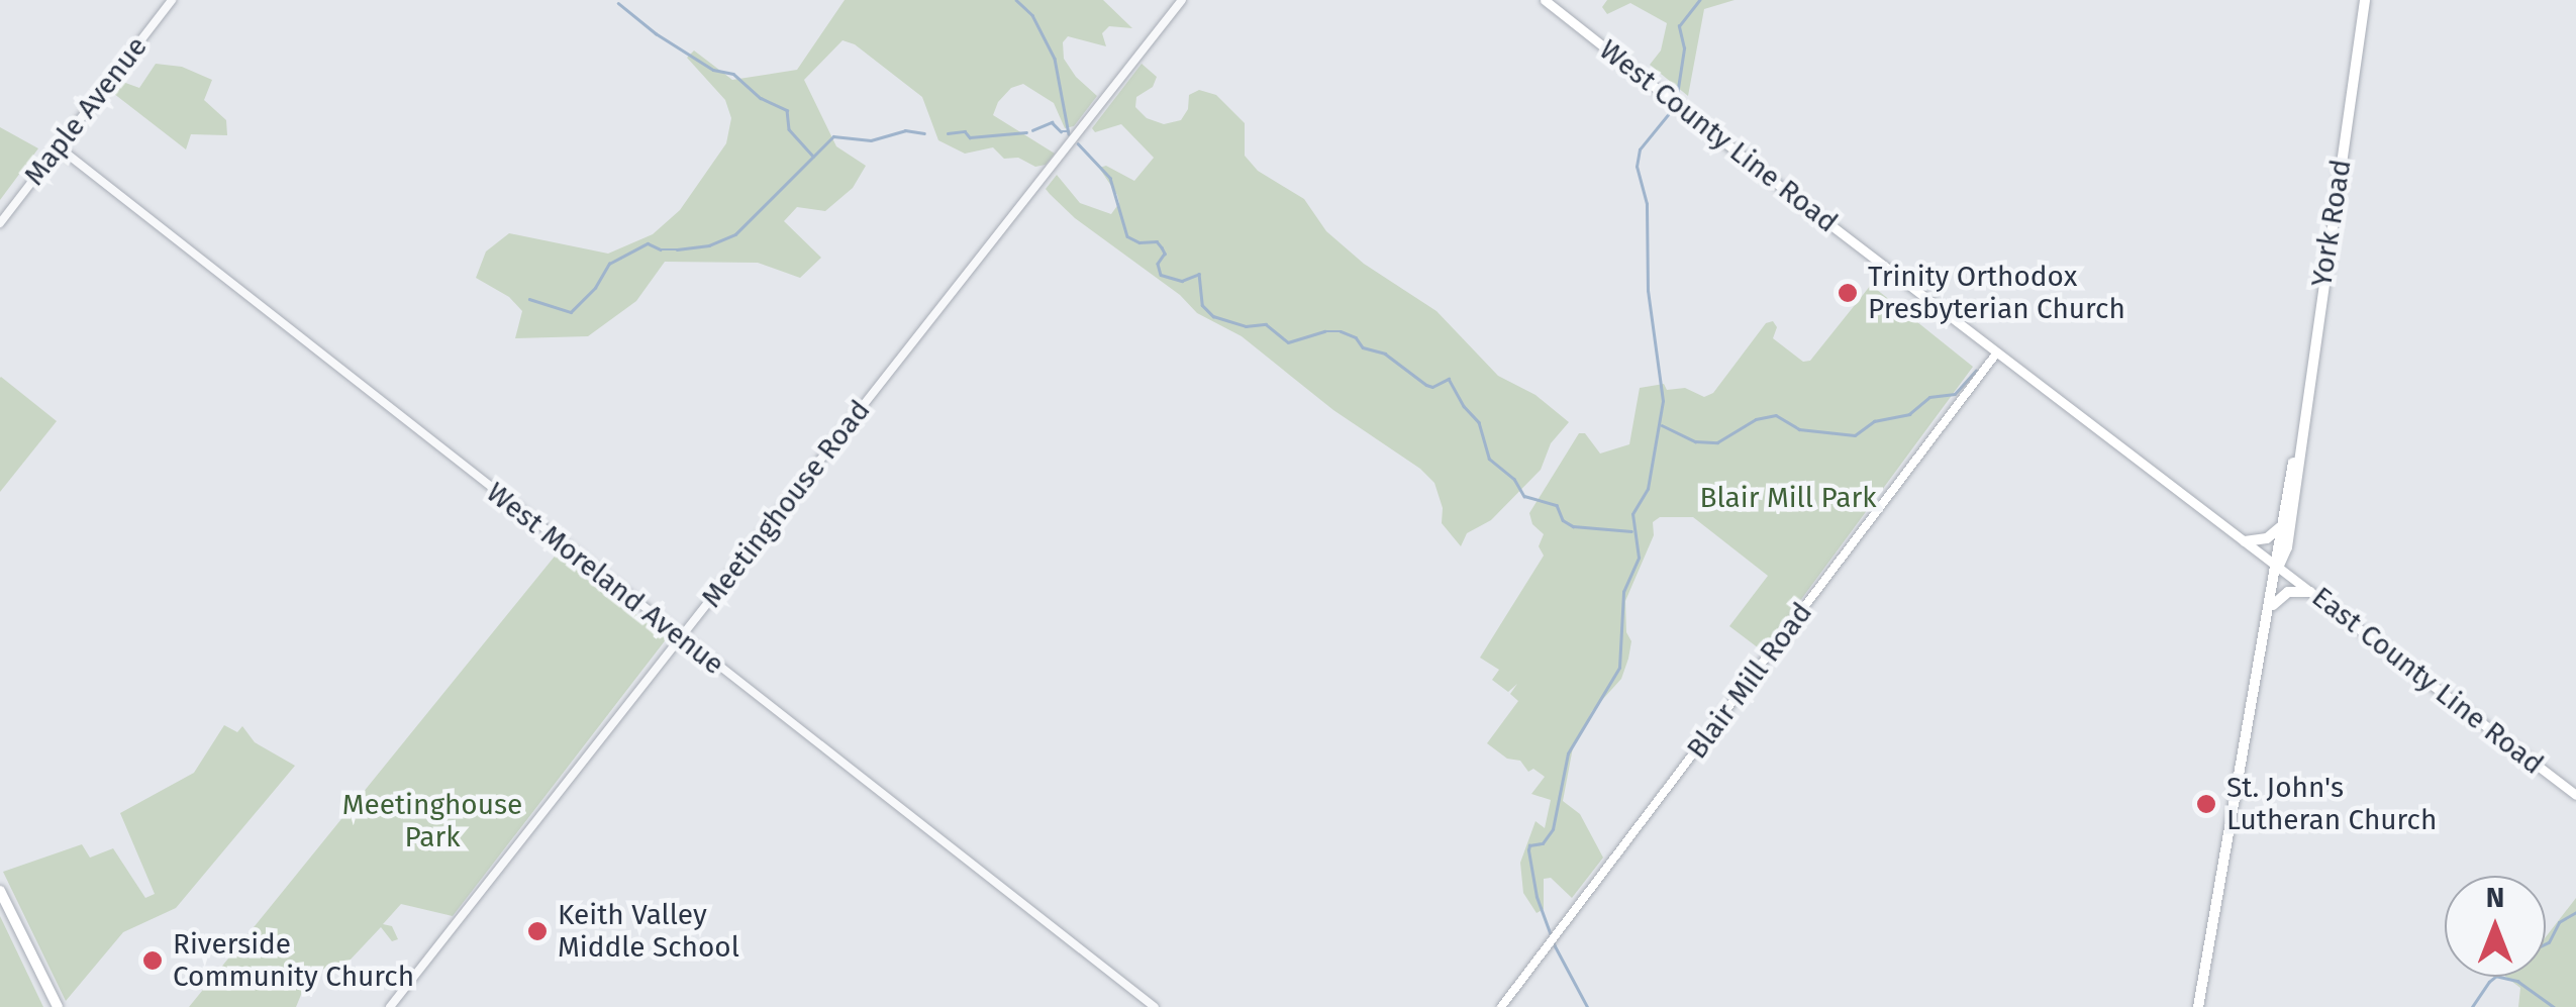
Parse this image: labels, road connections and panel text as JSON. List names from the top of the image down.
{
  "streets": {
    "highway": ["York Road"],
    "main road": ["West County Line Road", "Blair Mill Road", "East County Line Road"],
    "street": ["Maple Avenue", "Meetinghouse Road", "West Moreland Avenue"]
  },
  "crossings": [
    ["Maple Avenue", "West Moreland Avenue"],
    ["West County Line Road", "York Road"],
    ["West County Line Road", "Blair Mill Road"],
    ["West County Line Road", "East County Line Road"],
    ["York Road", "East County Line Road"],
    ["Meetinghouse Road", "West Moreland Avenue"]
  ],
  "parks": ["Blair Mill Park", "Meetinghouse Park"],
  "places": [
    "Trinity Orthodox Presbyterian Church",
    "St. John's Lutheran Church",
    "Keith Valley Middle School",
    "Riverside Community Church"
  ],
  "north": "top"
}
